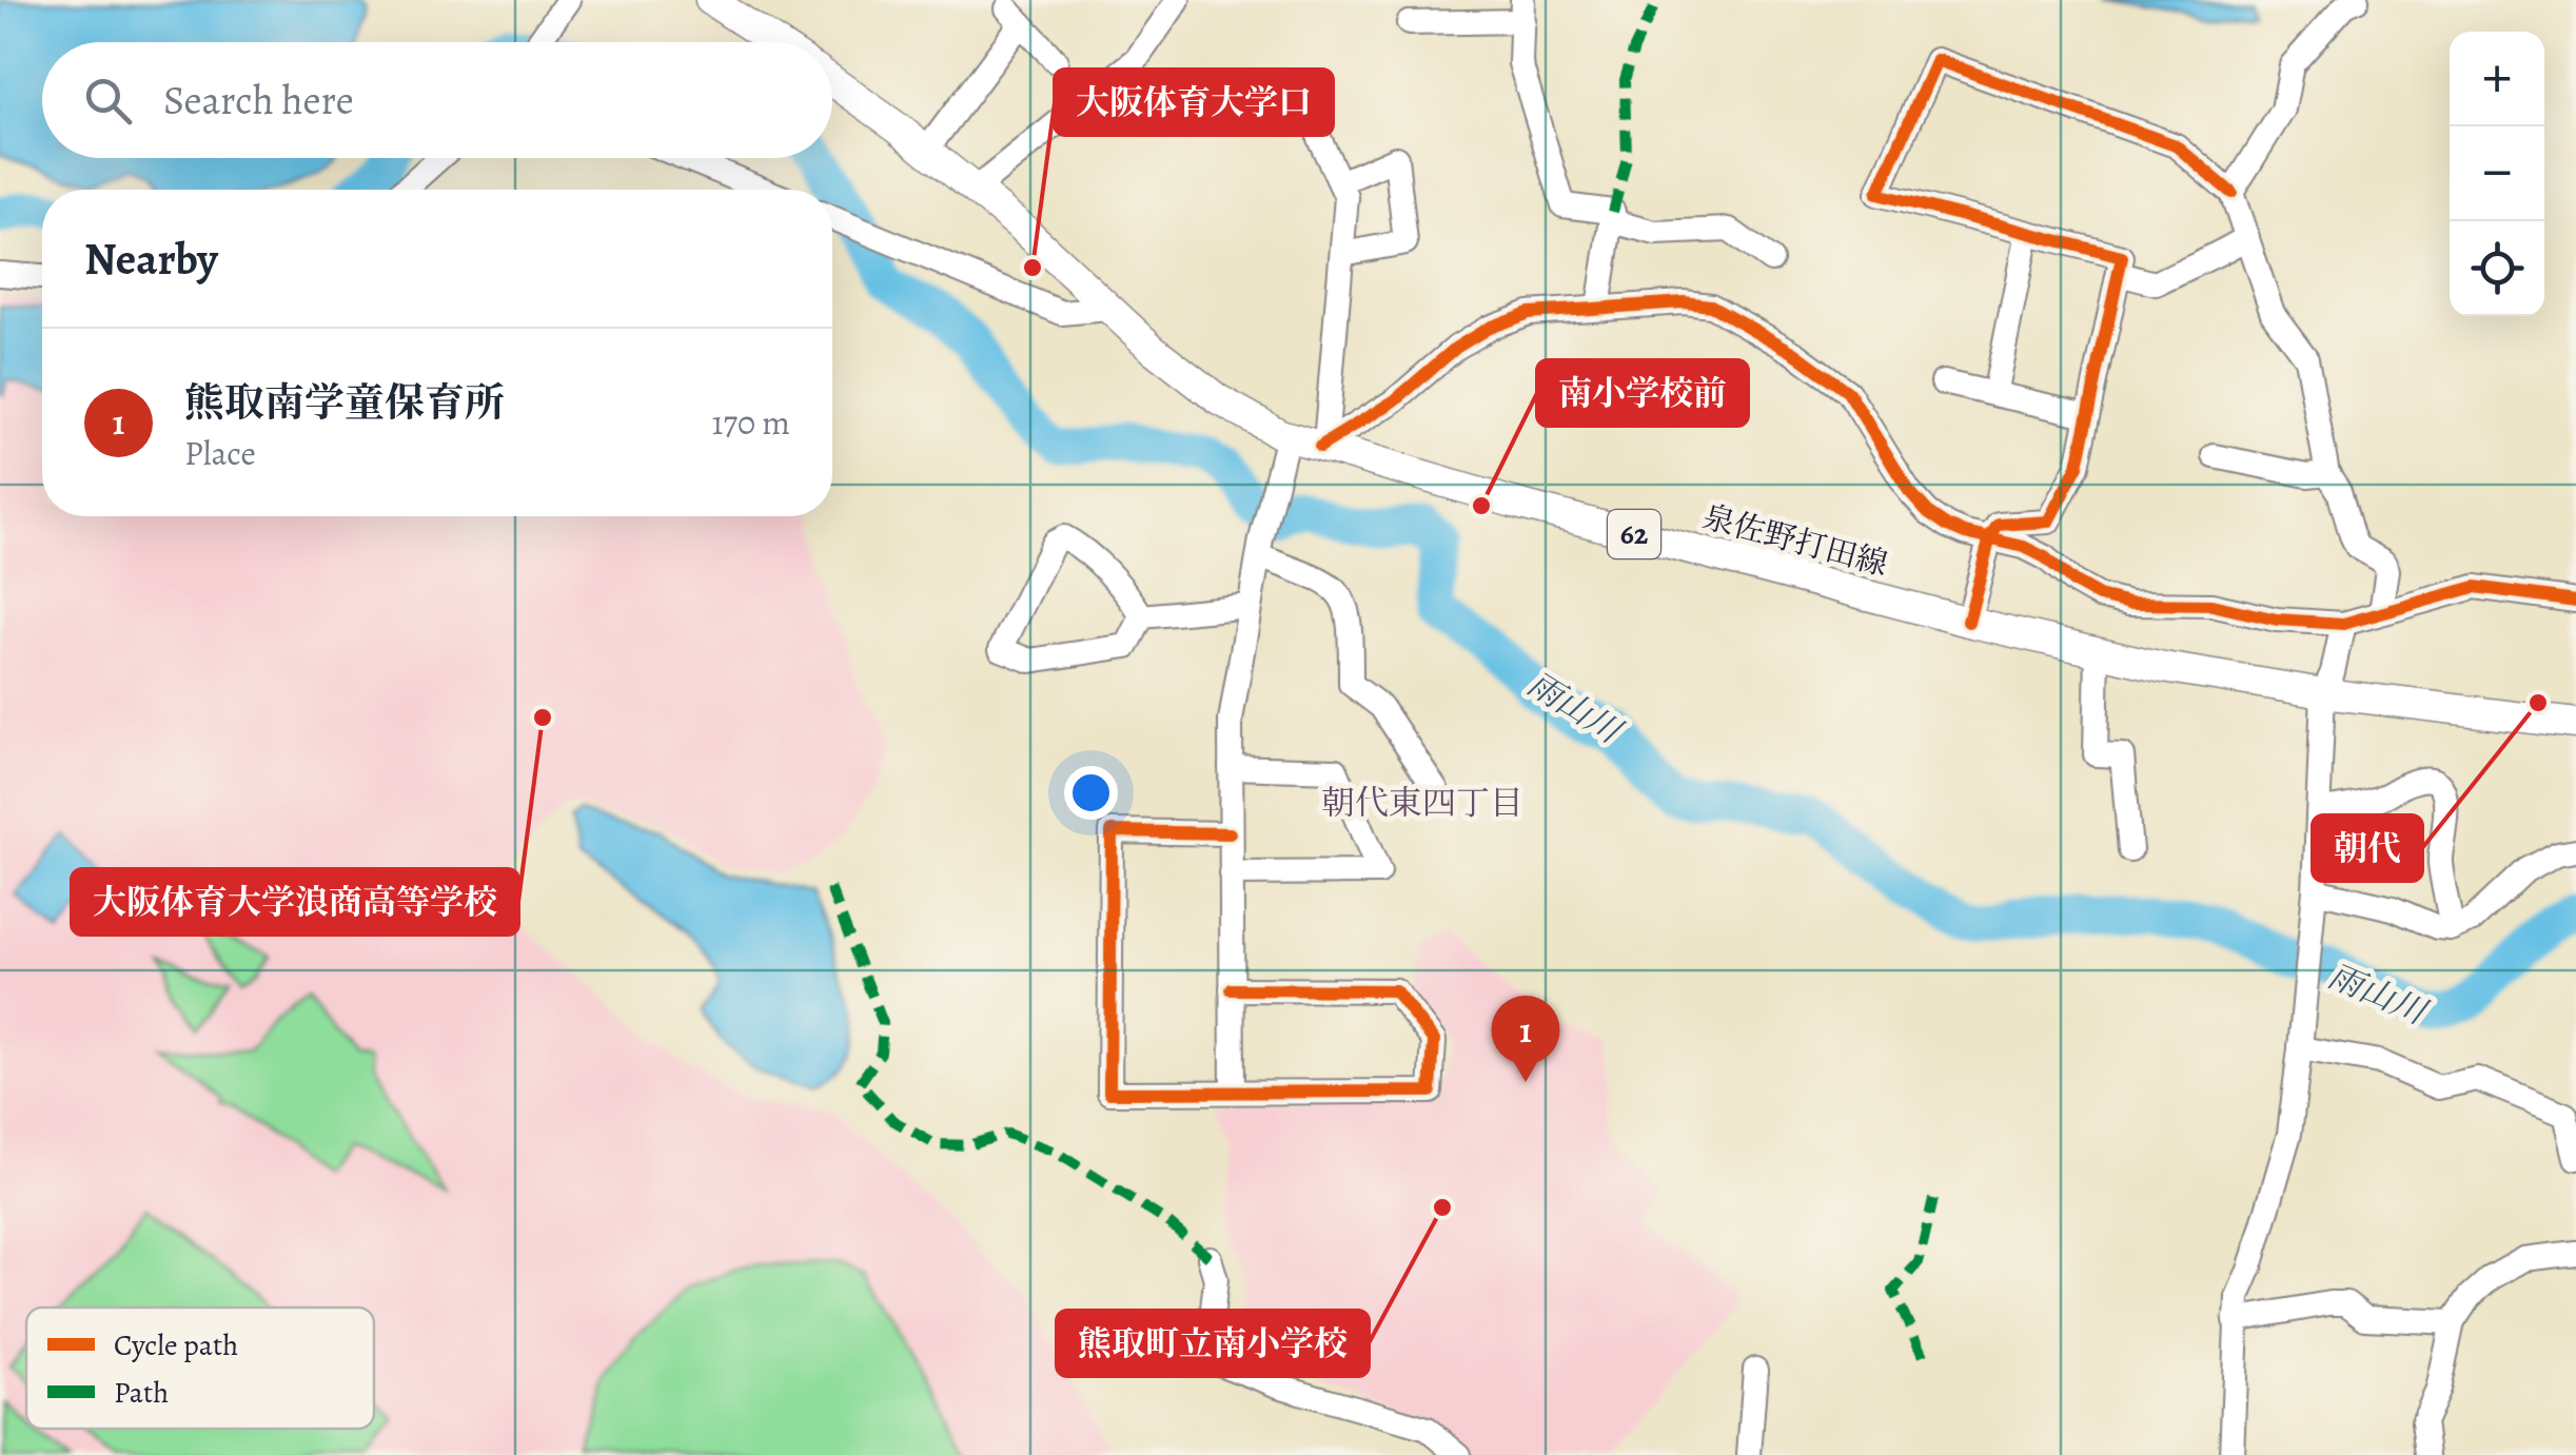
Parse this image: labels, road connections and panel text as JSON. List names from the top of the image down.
{
  "streets": {
    "main road": ["62", "泉佐野打田線"]
  },
  "districts": ["朝代東四丁目"],
  "water": ["雨山川"],
  "places": [
    "大阪体育大学口",
    "南小学校前",
    "朝代",
    "大阪体育大学浪商高等学校",
    "熊取町立南小学校"
  ],
  "legend": ["Cycle path", "Path"],
  "page": {
    "map_buttons": ["+", "−"],
    "search": "Search here",
    "heading": "Nearby",
    "list": [
      {
        "mark": "1",
        "name": "熊取南学童保育所",
        "note": "Place",
        "value": "170 m"
      }
    ],
    "pins": "1"
  }
}
